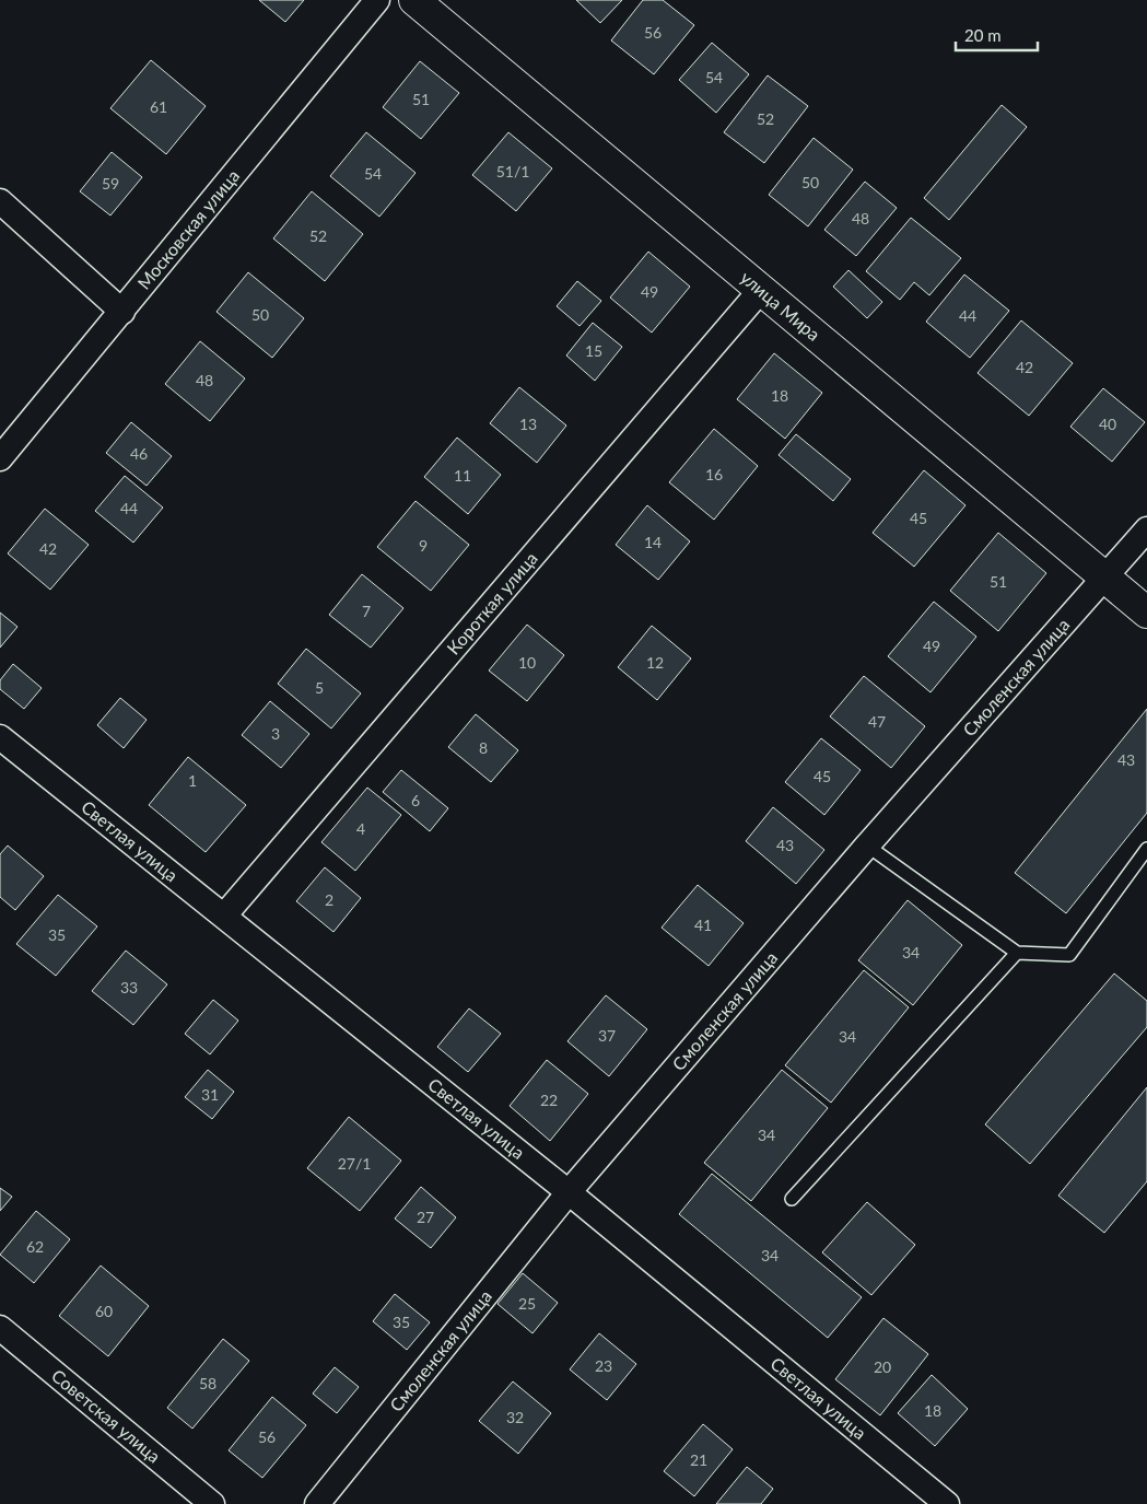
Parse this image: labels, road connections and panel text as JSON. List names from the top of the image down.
{
  "streets": {
    "street": [
      "Московская улица",
      "улица Мира",
      "Короткая улица",
      "Смоленская улица",
      "Светлая улица",
      "Советская улица"
    ]
  },
  "crossings": [
    ["улица Мира", "Короткая улица"],
    ["улица Мира", "Смоленская улица"],
    ["Короткая улица", "Светлая улица"],
    ["Смоленская улица", "Светлая улица"]
  ],
  "house_numbers": [
    "56",
    "54",
    "51",
    "61",
    "52",
    "51/1",
    "54",
    "50",
    "59",
    "48",
    "52",
    "49",
    "50",
    "44",
    "15",
    "42",
    "48",
    "18",
    "13",
    "40",
    "46",
    "16",
    "11",
    "44",
    "45",
    "14",
    "9",
    "42",
    "51",
    "7",
    "49",
    "10",
    "12",
    "5",
    "47",
    "3",
    "8",
    "43",
    "45",
    "1",
    "6",
    "4",
    "43",
    "2",
    "41",
    "35",
    "34",
    "33",
    "37",
    "34",
    "31",
    "22",
    "34",
    "27/1",
    "27",
    "62",
    "34",
    "25",
    "60",
    "35",
    "23",
    "20",
    "58",
    "18",
    "32",
    "56",
    "21"
  ],
  "scale_bar": "20 m"
}
